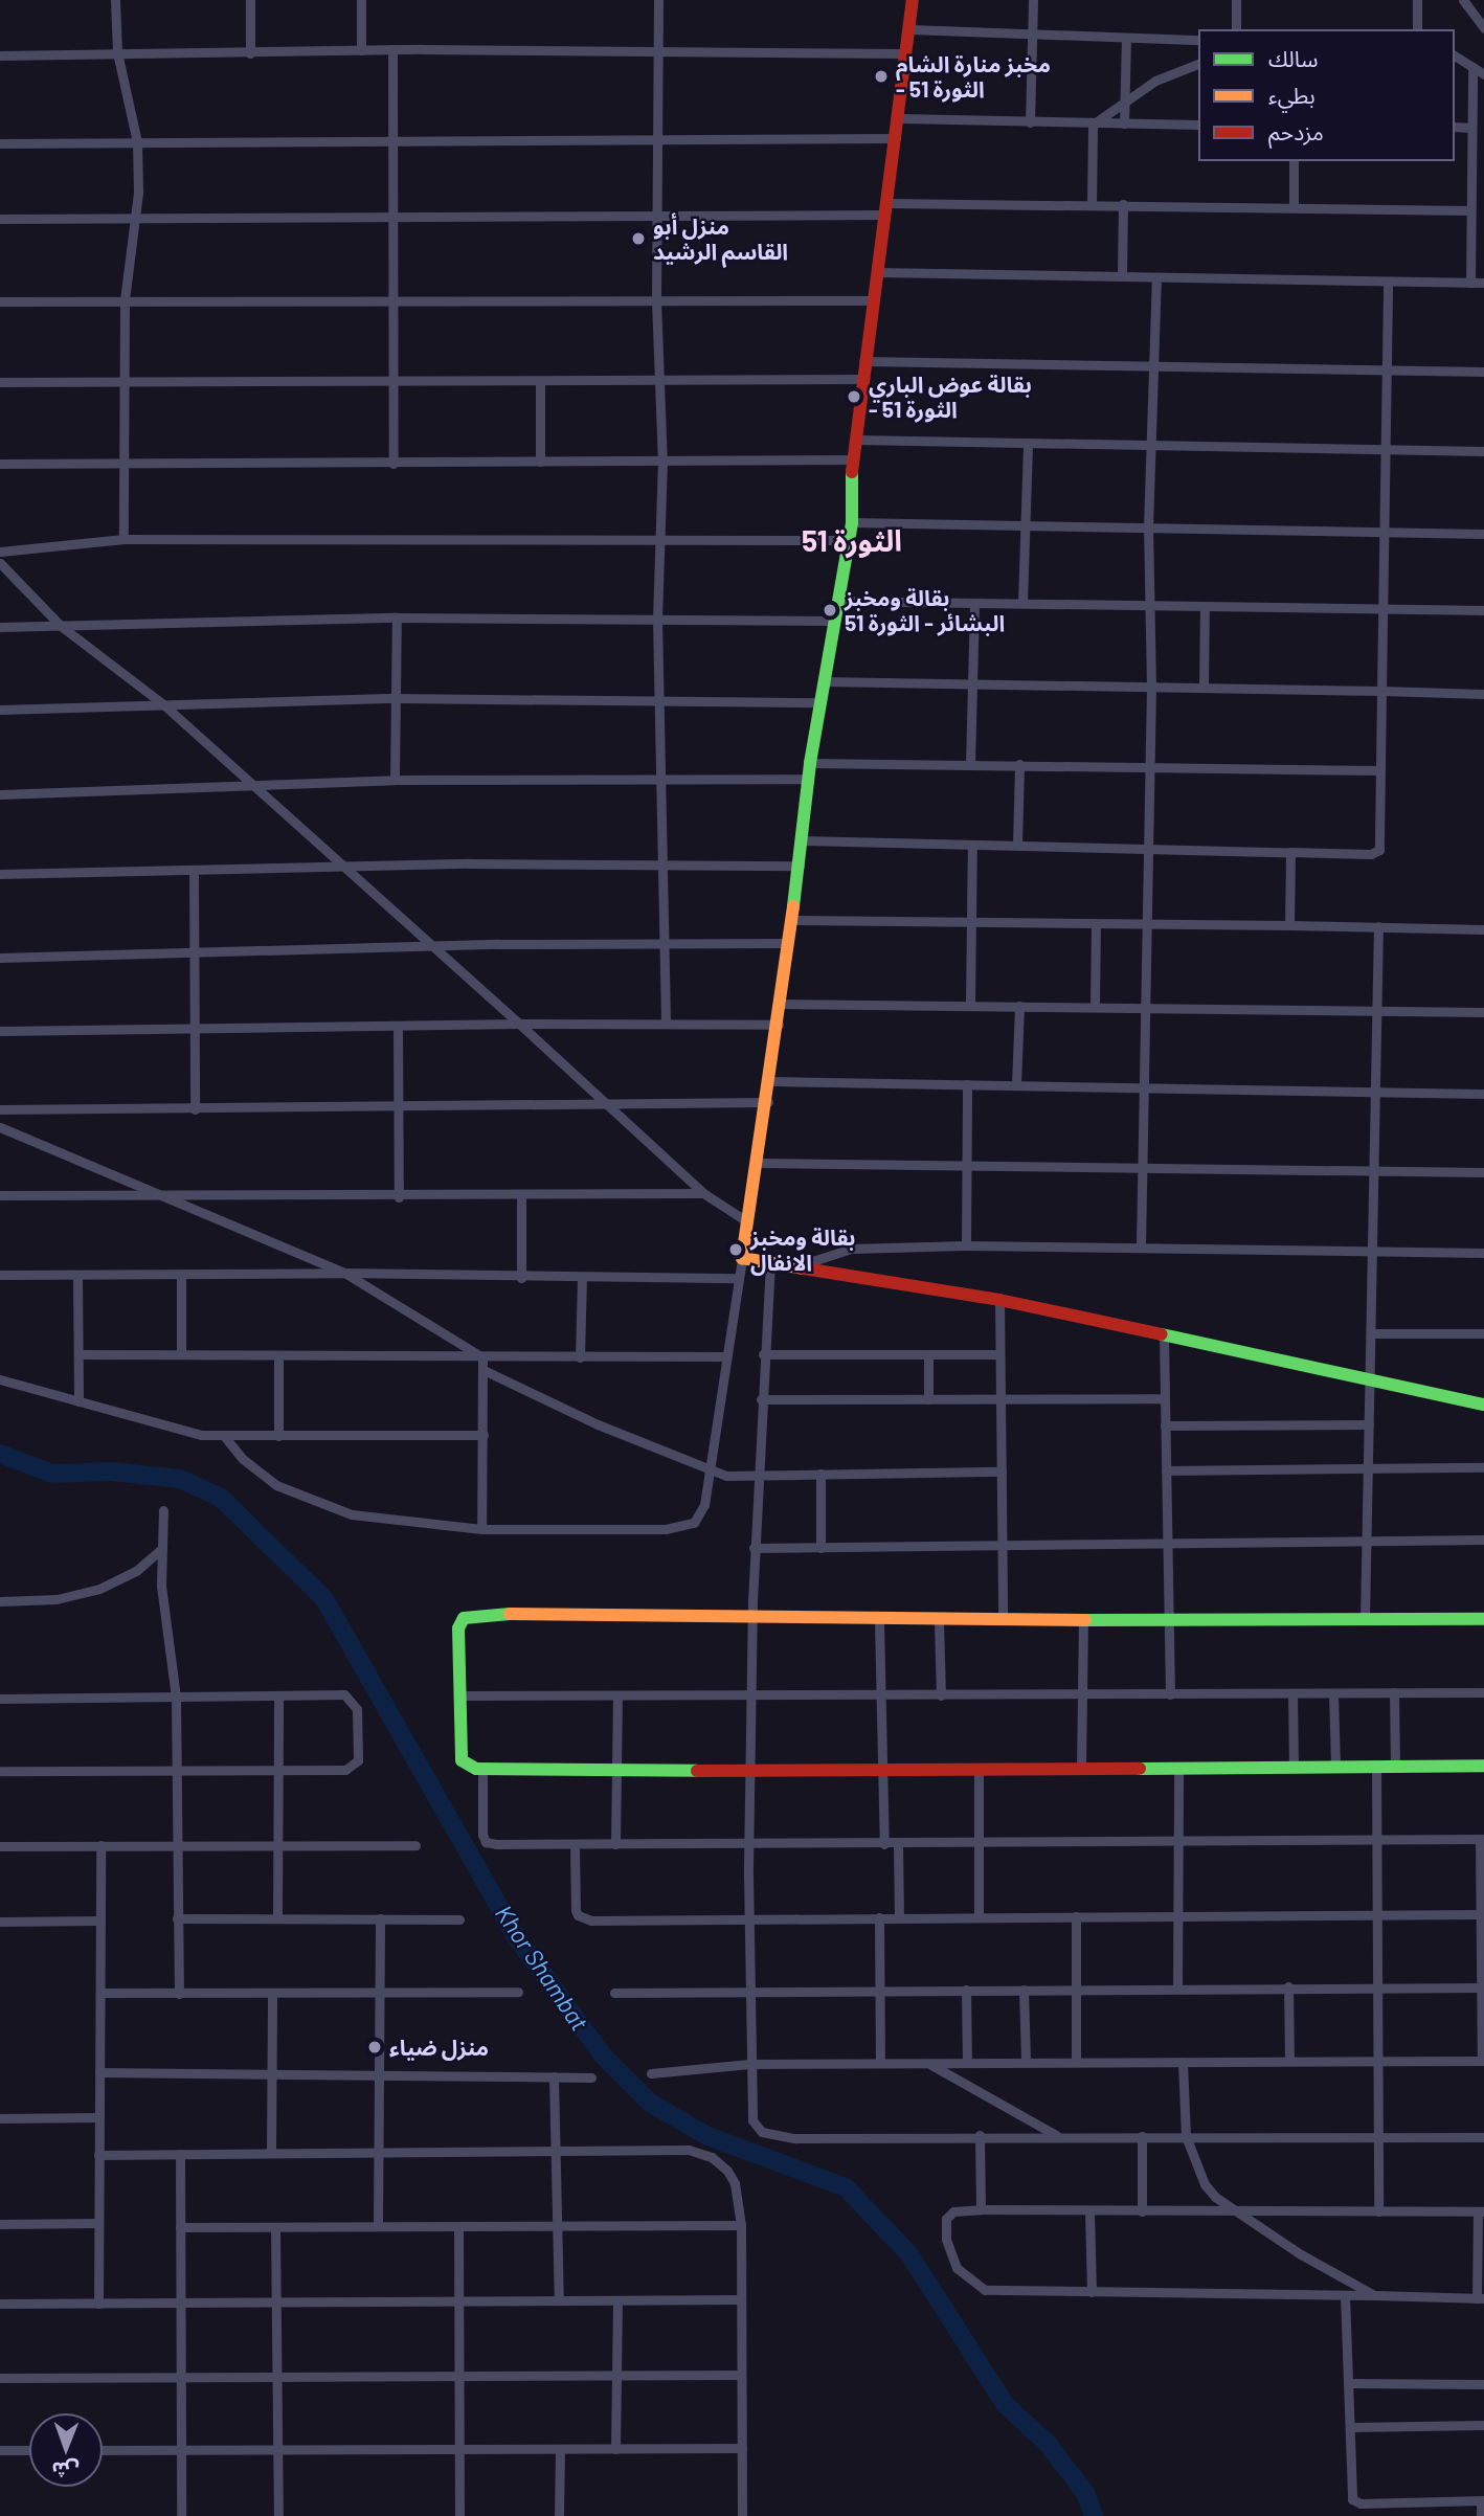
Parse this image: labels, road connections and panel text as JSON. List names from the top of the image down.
{
  "districts": ["الثورة 51"],
  "water": ["Khor Shambat"],
  "places": [
    "مخبز منارة الشام - الثورة 51",
    "منزل أبو القاسم الرشيد",
    "بقالة عوض الباري - الثورة 51",
    "بقالة ومخبز البشائر - الثورة 51",
    "بقالة ومخبز الانفال",
    "منزل ضياء"
  ],
  "legend": ["سالك", "بطيء", "مزدحم"],
  "north": "bottom"
}
